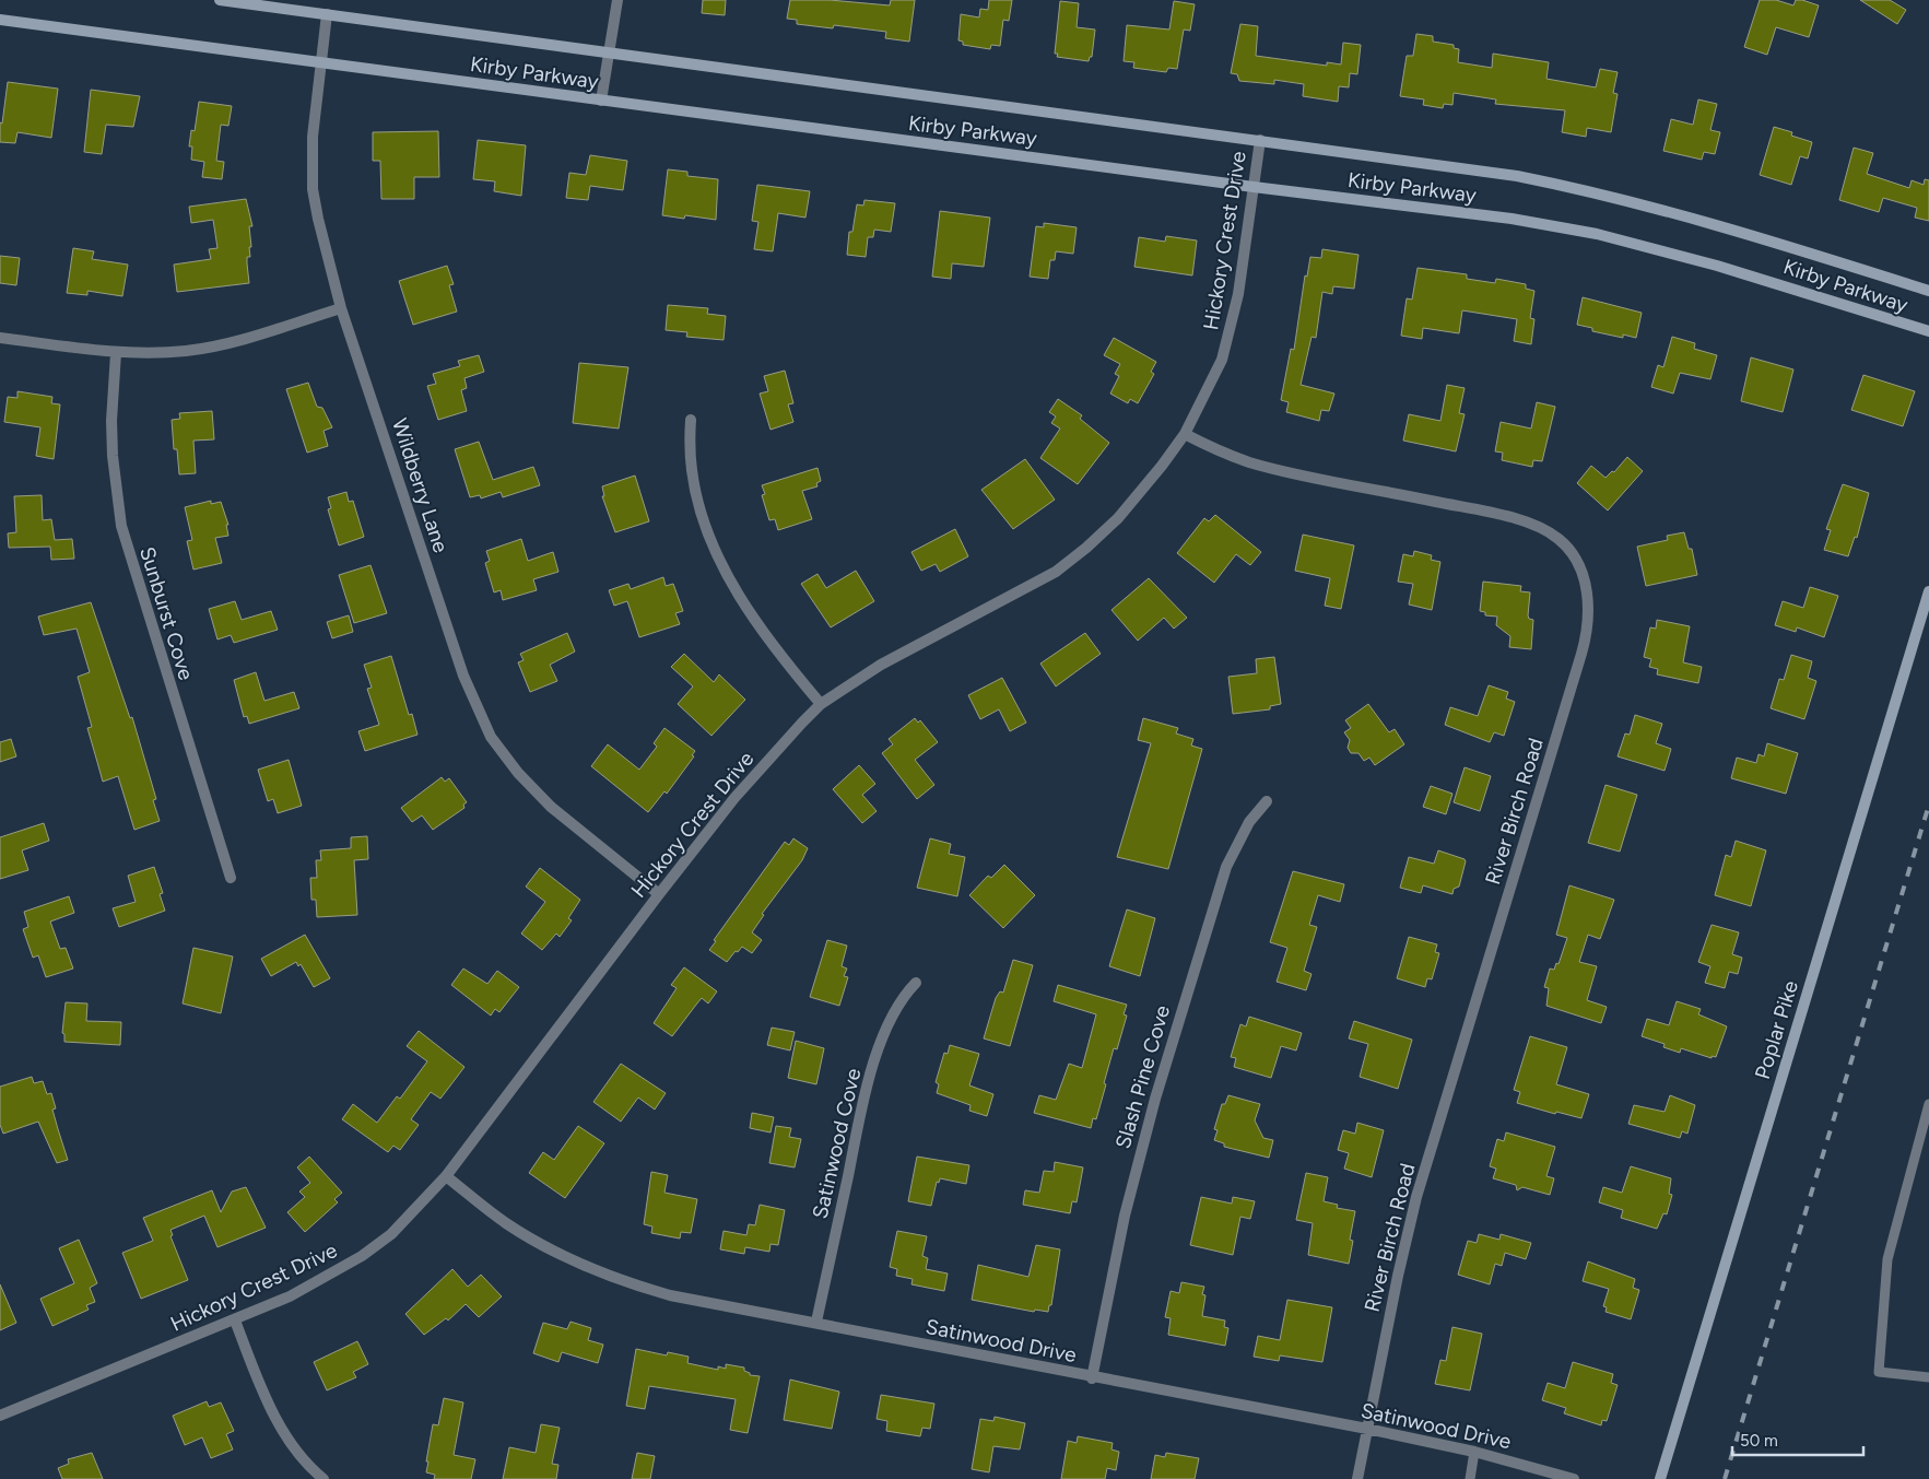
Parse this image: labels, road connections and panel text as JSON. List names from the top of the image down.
{
  "streets": {
    "main road": ["Kirby Parkway", "Poplar Pike"],
    "street": [
      "Hickory Crest Drive",
      "Wildberry Lane",
      "Sunburst Cove",
      "River Birch Road",
      "Slash Pine Cove",
      "Satinwood Cove",
      "Satinwood Drive"
    ]
  },
  "crossings": [
    ["Kirby Parkway", "Hickory Crest Drive"],
    ["Kirby Parkway", "Wildberry Lane"],
    ["Hickory Crest Drive", "Wildberry Lane"],
    ["Hickory Crest Drive", "River Birch Road"],
    ["Hickory Crest Drive", "Satinwood Drive"],
    ["River Birch Road", "Satinwood Drive"],
    ["Slash Pine Cove", "Satinwood Drive"],
    ["Satinwood Cove", "Satinwood Drive"]
  ],
  "scale_bar": "50 m"
}
